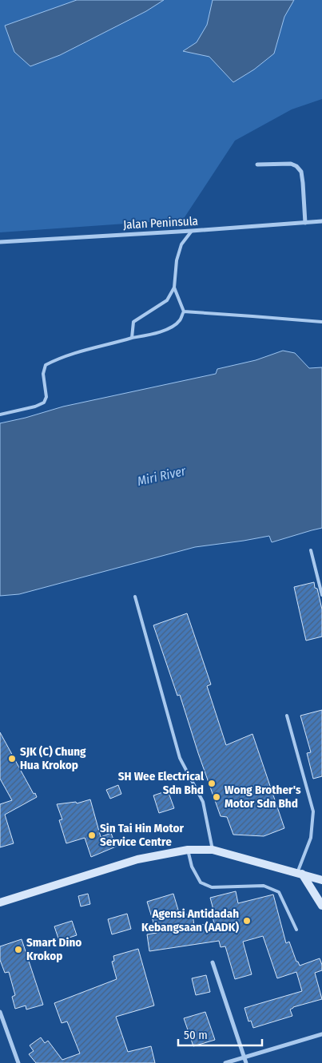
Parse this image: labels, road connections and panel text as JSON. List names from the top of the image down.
{
  "streets": {
    "street": ["Jalan Peninsula"]
  },
  "water": ["Miri River"],
  "places": [
    "SJK (C) Chung Hua Krokop",
    "SH Wee Electrical Sdn Bhd",
    "Wong Brother's Motor Sdn Bhd",
    "Sin Tai Hin Motor Service Centre",
    "Agensi Antidadah Kebangsaan (AADK)",
    "Smart Dino Krokop"
  ],
  "scale_bar": "50 m"
}
